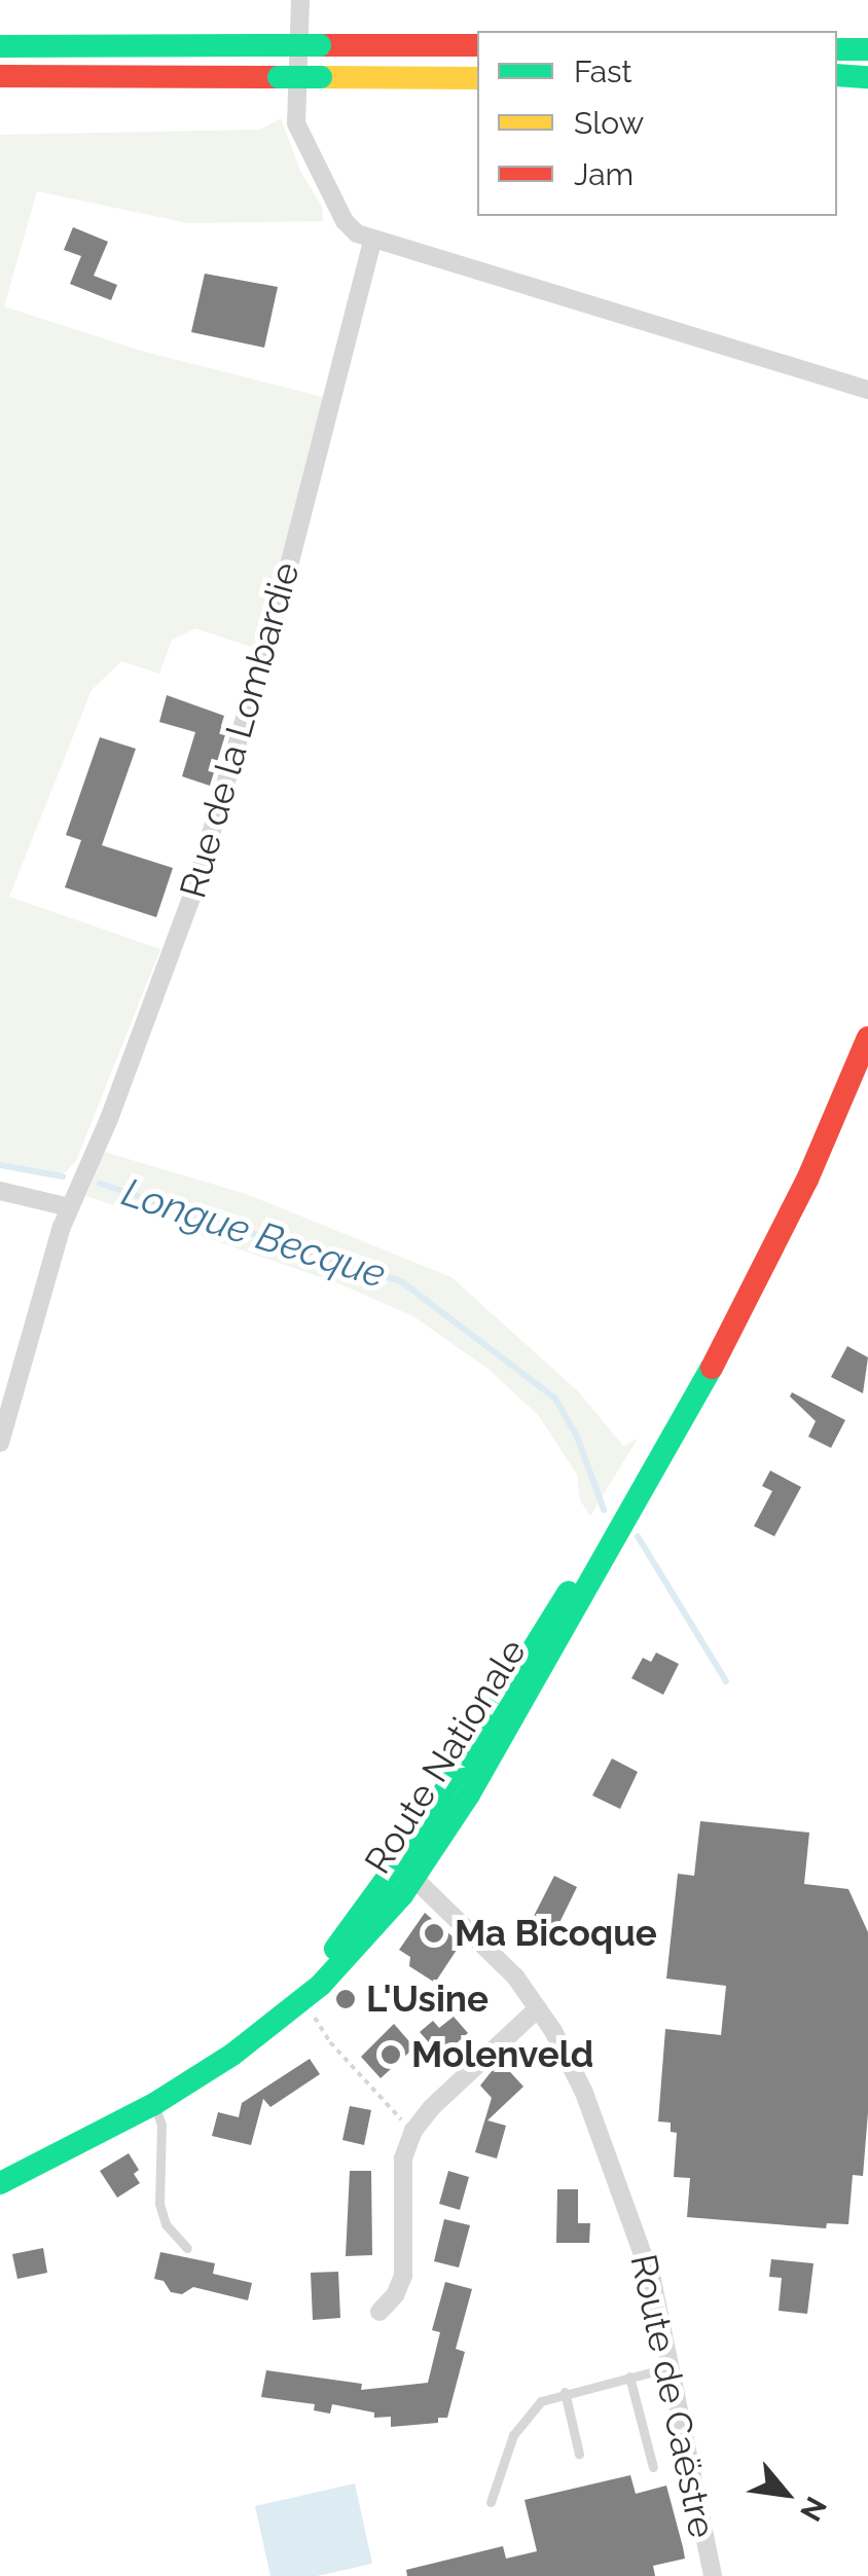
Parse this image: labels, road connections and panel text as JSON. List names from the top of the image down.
{
  "streets": {
    "main road": ["Route Nationale"],
    "street": ["Rue de la Lombardie", "Route de Caëstre"]
  },
  "crossings": [
    ["Route Nationale", "Route de Caëstre"]
  ],
  "water": ["Longue Becque"],
  "places": ["Ma Bicoque", "L'Usine", "Molenveld"],
  "legend": ["Fast", "Slow", "Jam"],
  "north": "bottom right"
}
